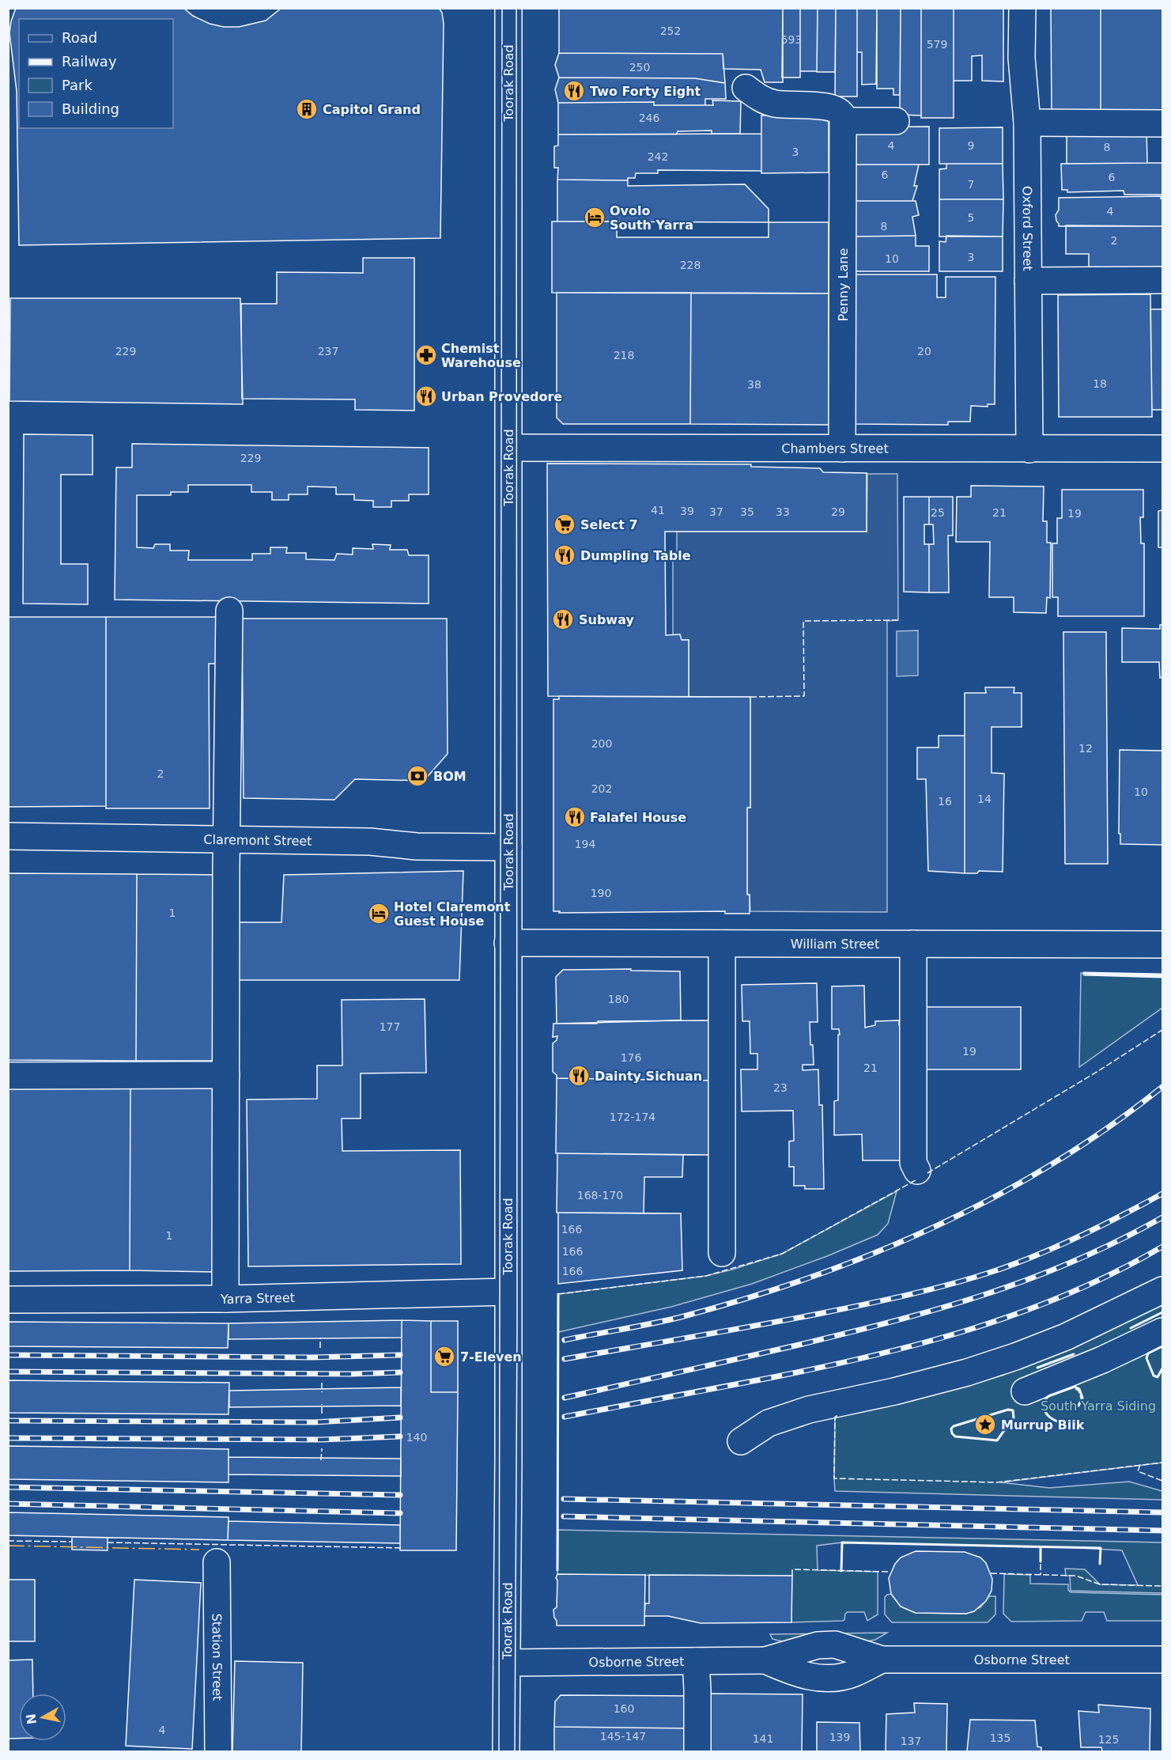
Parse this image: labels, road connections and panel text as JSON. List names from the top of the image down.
{
  "streets": {
    "street": [
      "Toorak Road",
      "Oxford Street",
      "Penny Lane",
      "Chambers Street",
      "Claremont Street",
      "William Street",
      "Yarra Street",
      "Station Street",
      "Osborne Street"
    ]
  },
  "crossings": [
    ["Toorak Road", "Chambers Street"],
    ["Toorak Road", "Claremont Street"],
    ["Toorak Road", "William Street"],
    ["Toorak Road", "Yarra Street"],
    ["Toorak Road", "Osborne Street"],
    ["Oxford Street", "Chambers Street"],
    ["Penny Lane", "Chambers Street"]
  ],
  "parks": ["South Yarra Siding"],
  "places": {
    "restaurant": [
      "Two Forty Eight",
      "Urban Provedore",
      "Dumpling Table",
      "Subway",
      "Falafel House",
      "Dainty Sichuan"
    ],
    "building": ["Capitol Grand"],
    "hotel": ["Ovolo South Yarra", "Hotel Claremont Guest House"],
    "pharmacy": ["Chemist Warehouse"],
    "supermarket": ["Select 7", "7-Eleven"],
    "bank": ["BOM"],
    "place": ["Murrup Biik"]
  },
  "house_numbers": [
    "252",
    "593",
    "579",
    "250",
    "246",
    "4",
    "9",
    "8",
    "3",
    "242",
    "6",
    "6",
    "7",
    "4",
    "5",
    "8",
    "2",
    "3",
    "10",
    "228",
    "229",
    "237",
    "20",
    "218",
    "18",
    "38",
    "229",
    "41",
    "39",
    "37",
    "35",
    "33",
    "29",
    "25",
    "21",
    "19",
    "200",
    "12",
    "2",
    "202",
    "10",
    "14",
    "16",
    "194",
    "190",
    "1",
    "180",
    "177",
    "19",
    "176",
    "21",
    "23",
    "172-174",
    "168-170",
    "166",
    "1",
    "166",
    "166",
    "140",
    "160",
    "4",
    "145-147",
    "139",
    "135",
    "141",
    "125",
    "137"
  ],
  "legend": [
    "Road",
    "Railway",
    "Park",
    "Building"
  ],
  "north": "left"
}
